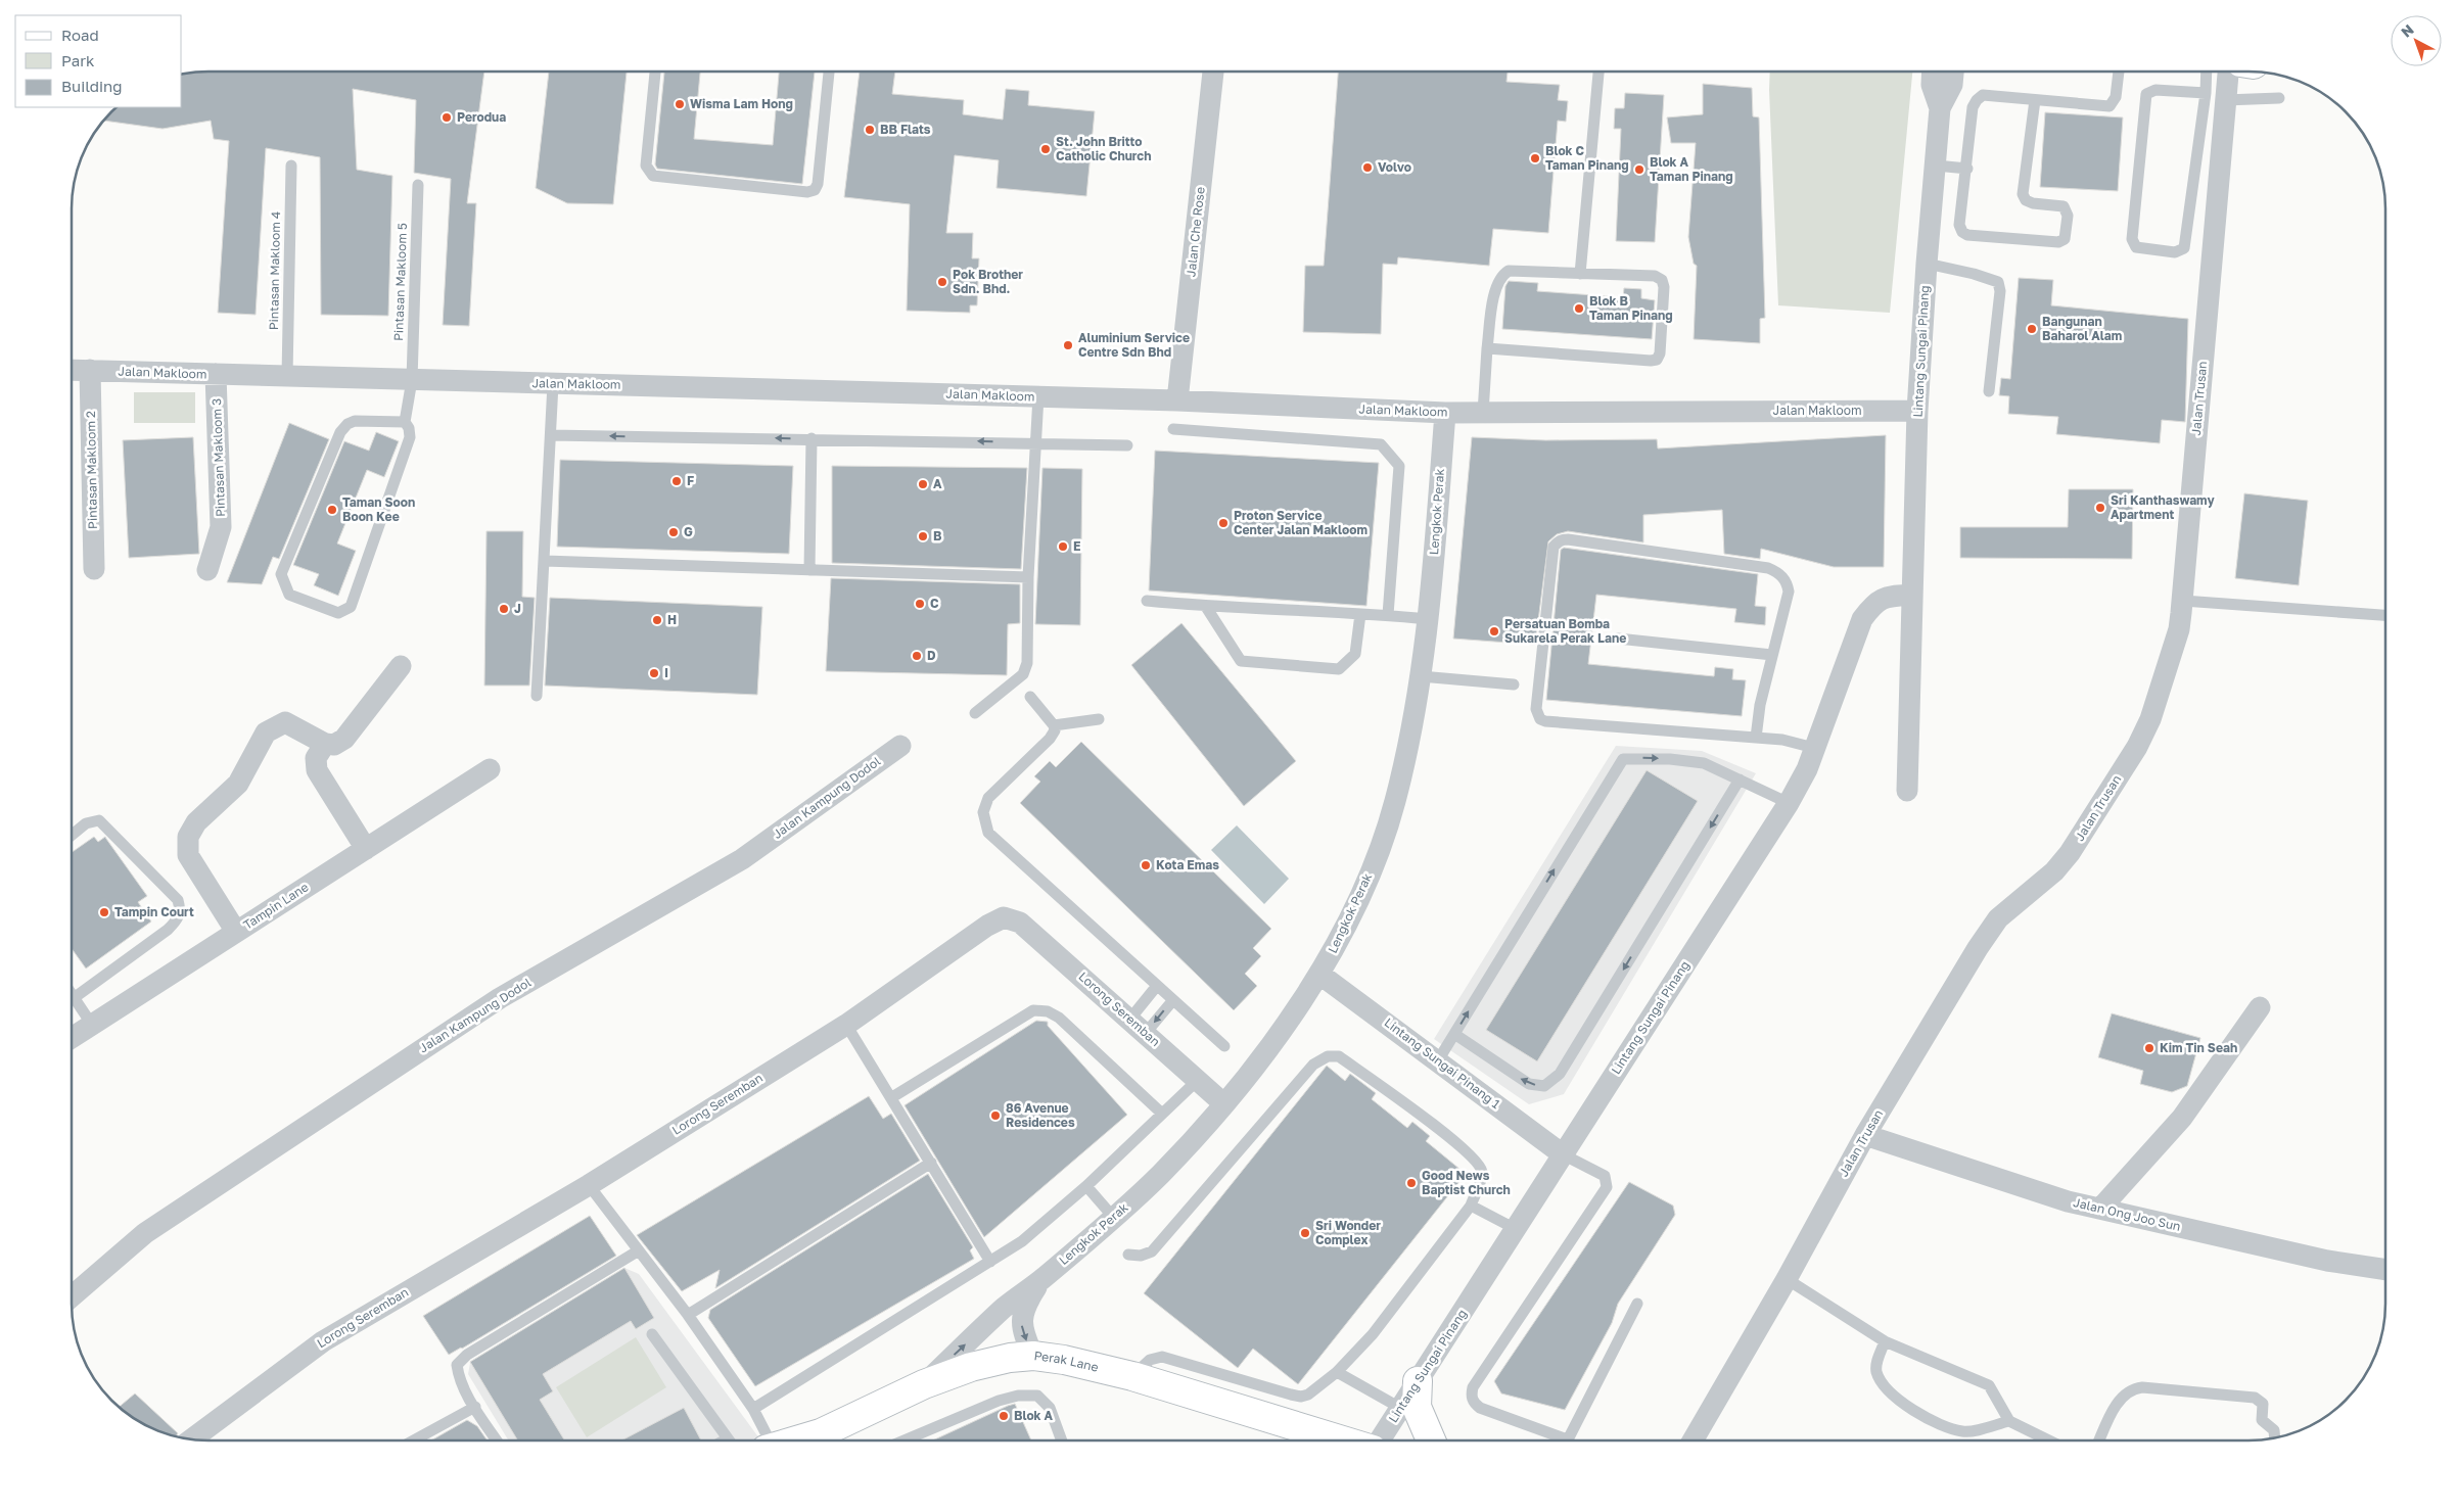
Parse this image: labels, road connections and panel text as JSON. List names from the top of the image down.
{
  "streets": {
    "street": [
      "Jalan Che Rose",
      "Lintang Sungai Pinang",
      "Jalan Makloom",
      "Jalan Trusan",
      "Pintasan Makloom 3",
      "Pintasan Makloom 2",
      "Lengkok Perak",
      "Jalan Kampung Dodol",
      "Tampin Lane",
      "Lorong Seremban",
      "Lintang Sungai Pinang 1",
      "Jalan Ong Joo Sun",
      "Perak Lane"
    ],
    "lane": ["Pintasan Makloom 4", "Pintasan Makloom 5"]
  },
  "crossings": [
    ["Jalan Che Rose", "Jalan Makloom"],
    ["Pintasan Makloom 4", "Jalan Makloom"],
    ["Pintasan Makloom 5", "Jalan Makloom"],
    ["Lintang Sungai Pinang", "Jalan Makloom"],
    ["Lintang Sungai Pinang", "Lintang Sungai Pinang 1"],
    ["Jalan Makloom", "Pintasan Makloom 3"],
    ["Jalan Makloom", "Pintasan Makloom 2"],
    ["Jalan Makloom", "Lengkok Perak"],
    ["Jalan Trusan", "Jalan Ong Joo Sun"],
    ["Lengkok Perak", "Lorong Seremban"],
    ["Lengkok Perak", "Lintang Sungai Pinang 1"],
    ["Lengkok Perak", "Perak Lane"]
  ],
  "places": [
    "Wisma Lam Hong",
    "Perodua",
    "BB Flats",
    "St. John Britto Catholic Church",
    "Blok C Taman Pinang",
    "Volvo",
    "Blok A Taman Pinang",
    "Pok Brother Sdn. Bhd.",
    "Blok B Taman Pinang",
    "Bangunan Baharol Alam",
    "Aluminium Service Centre Sdn Bhd",
    "F",
    "A",
    "Sri Kanthaswamy Apartment",
    "Taman Soon Boon Kee",
    "Proton Service Center Jalan Makloom",
    "G",
    "B",
    "E",
    "C",
    "J",
    "H",
    "Persatuan Bomba Sukarela Perak Lane",
    "D",
    "I",
    "Kota Emas",
    "Tampin Court",
    "Kim Tin Seah",
    "86 Avenue Residences",
    "Good News Baptist Church",
    "Sri Wonder Complex",
    "Blok A"
  ],
  "legend": ["Road", "Park", "Building"],
  "north": "top left"
}
